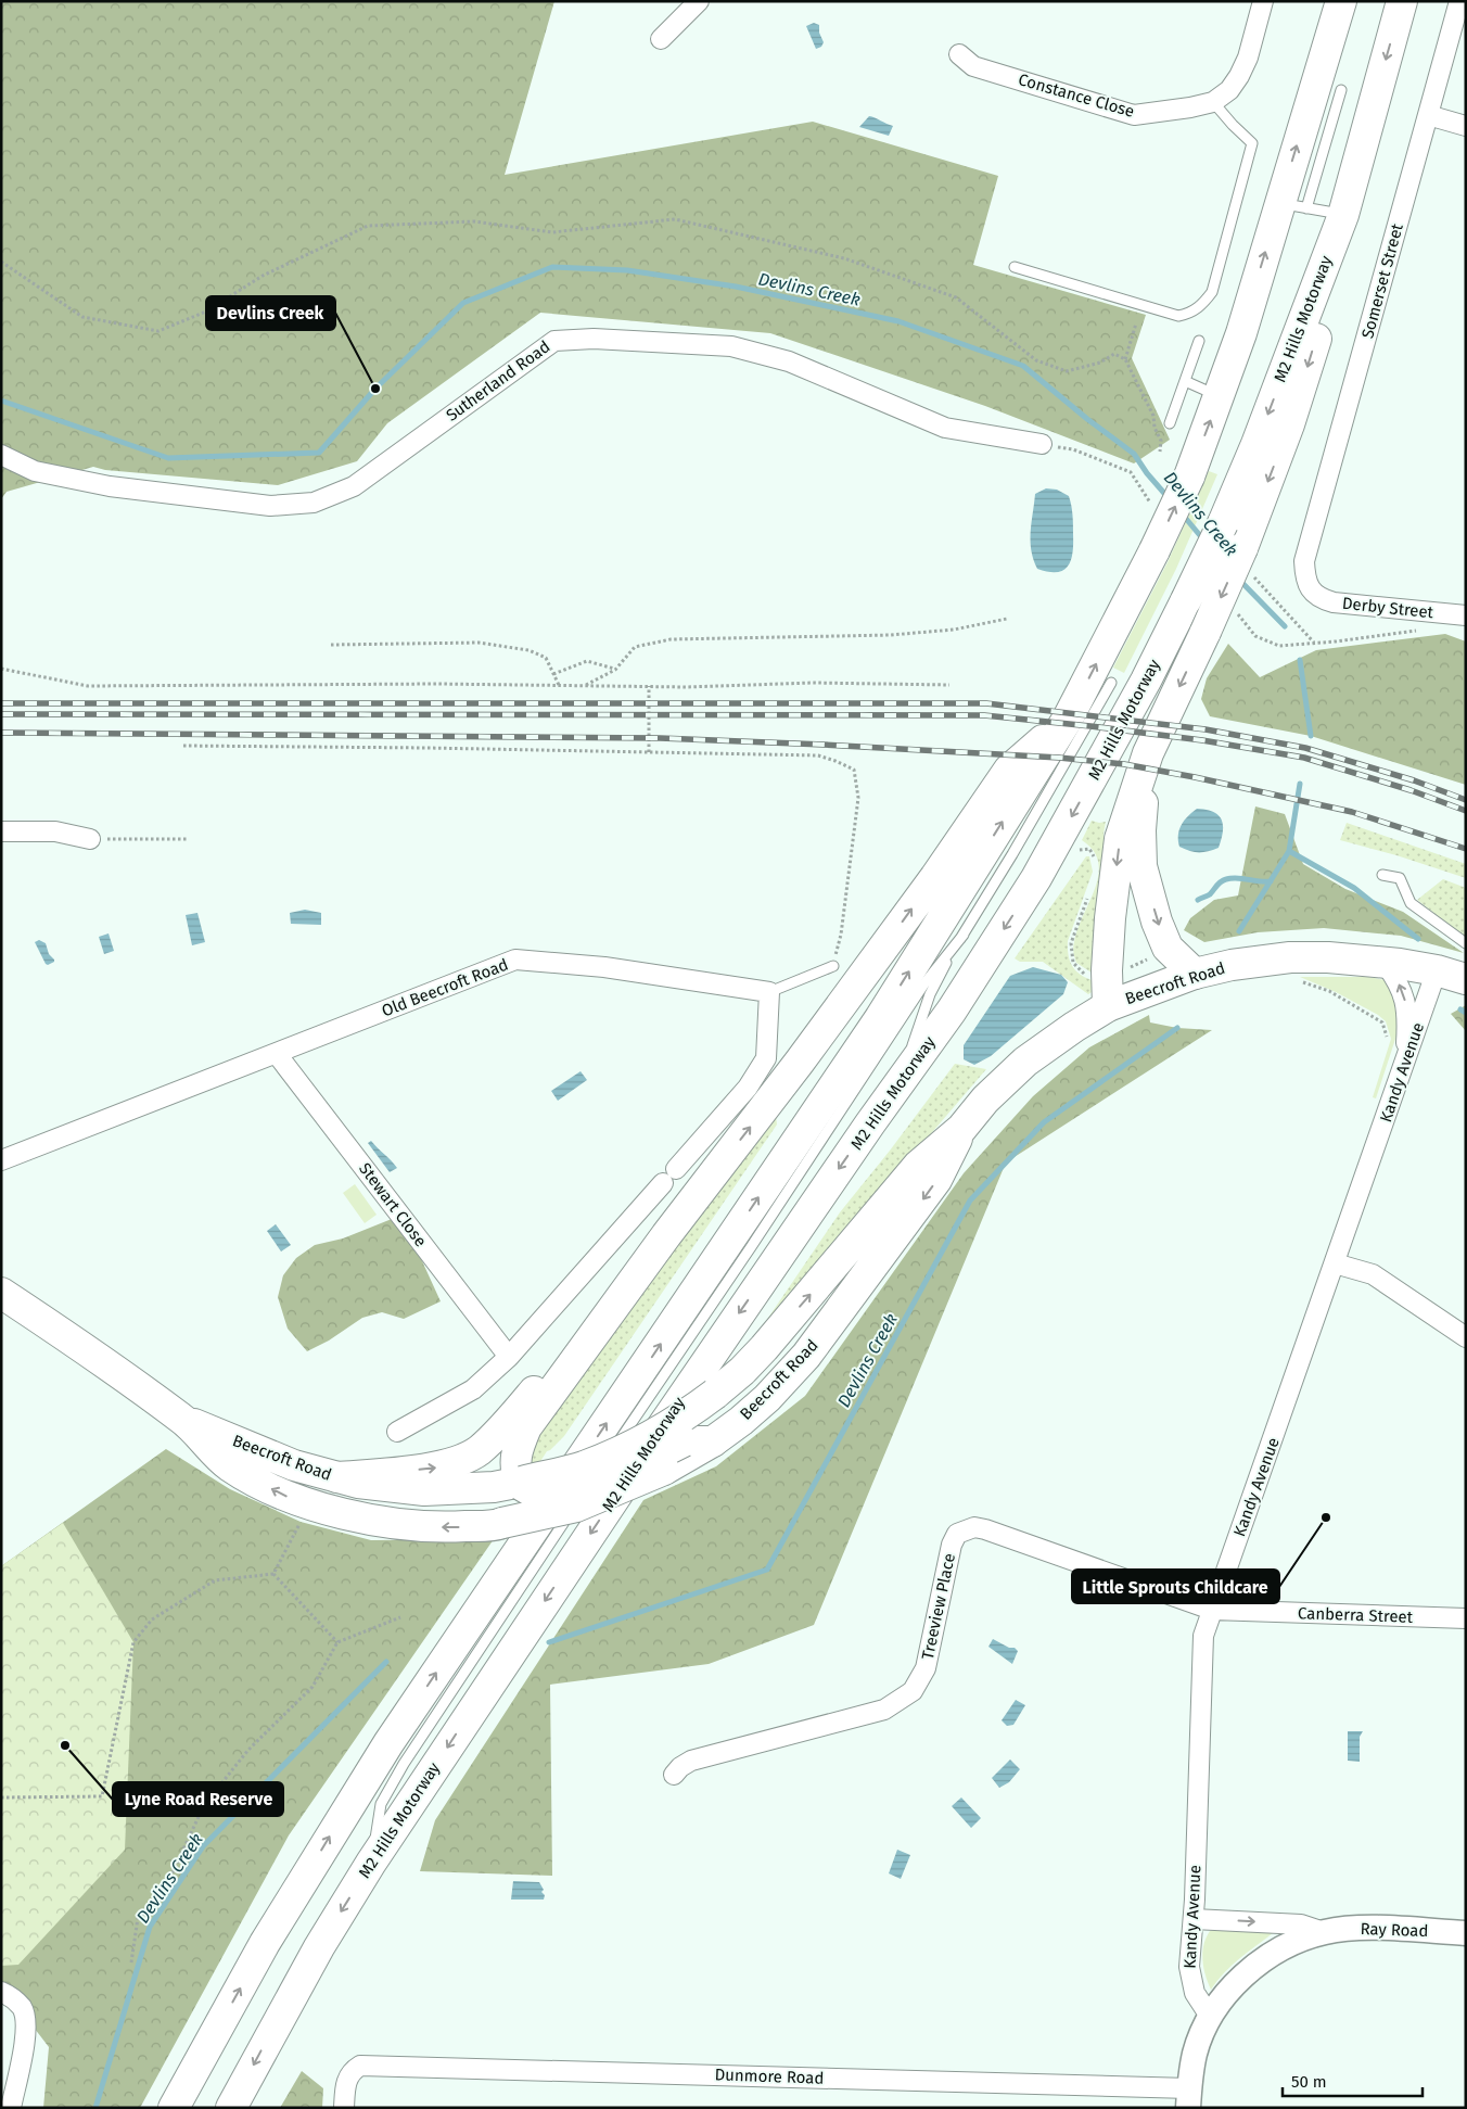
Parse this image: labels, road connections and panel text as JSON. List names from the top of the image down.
{
  "streets": {
    "main road": ["M2 Hills Motorway", "Beecroft Road"],
    "street": [
      "Constance Close",
      "Somerset Street",
      "Sutherland Road",
      "Derby Street",
      "Old Beecroft Road",
      "Kandy Avenue",
      "Stewart Close",
      "Treeview Place",
      "Canberra Street",
      "Ray Road",
      "Dunmore Road"
    ]
  },
  "crossings": [
    ["Somerset Street", "Derby Street"],
    ["Beecroft Road", "Kandy Avenue"],
    ["Old Beecroft Road", "Stewart Close"],
    ["Kandy Avenue", "Treeview Place"],
    ["Kandy Avenue", "Canberra Street"],
    ["Kandy Avenue", "Ray Road"],
    ["Treeview Place", "Canberra Street"],
    ["Ray Road", "Dunmore Road"]
  ],
  "water": ["Devlins Creek"],
  "places": ["Devlins Creek", "Little Sprouts Childcare", "Lyne Road Reserve"],
  "scale_bar": "50 m"
}
